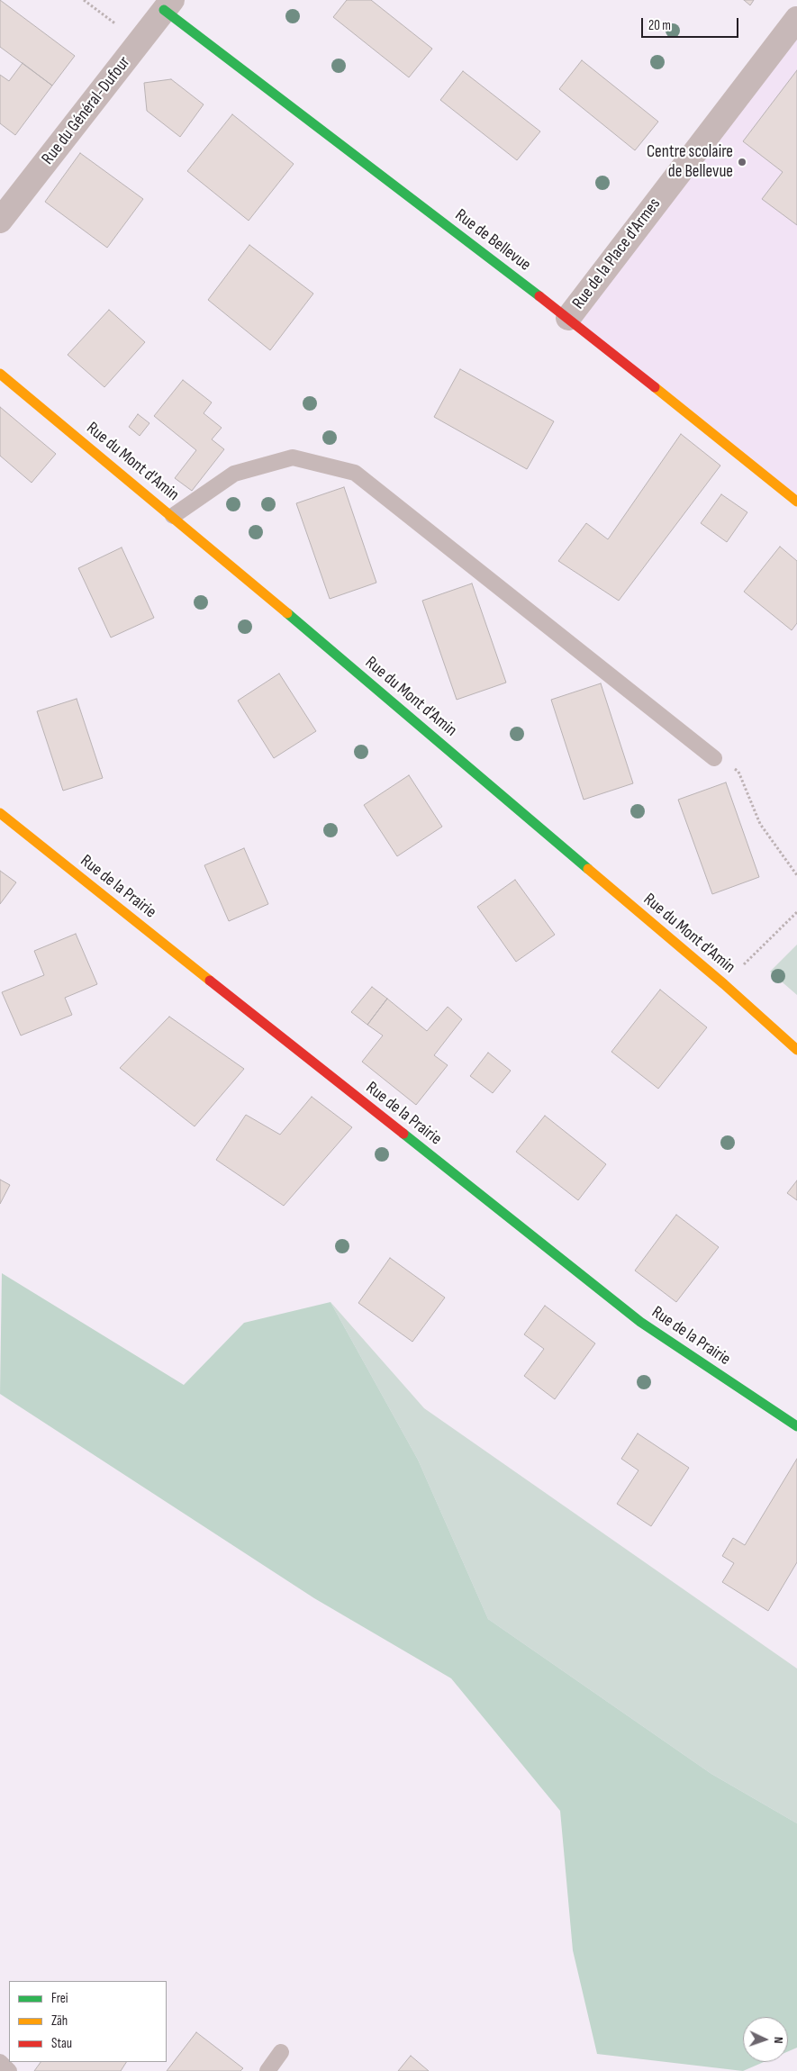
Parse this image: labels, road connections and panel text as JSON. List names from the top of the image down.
{
  "streets": {
    "street": [
      "Rue du Général-Dufour",
      "Rue de Bellevue",
      "Rue de la Place d'Armes",
      "Rue du Mont d'Amin",
      "Rue de la Prairie"
    ]
  },
  "crossings": [
    ["Rue du Général-Dufour", "Rue de Bellevue"],
    ["Rue de Bellevue", "Rue de la Place d'Armes"]
  ],
  "places": ["Centre scolaire de Bellevue"],
  "legend": ["Frei", "Zäh", "Stau"],
  "scale_bar": "20 m",
  "north": "right"
}
